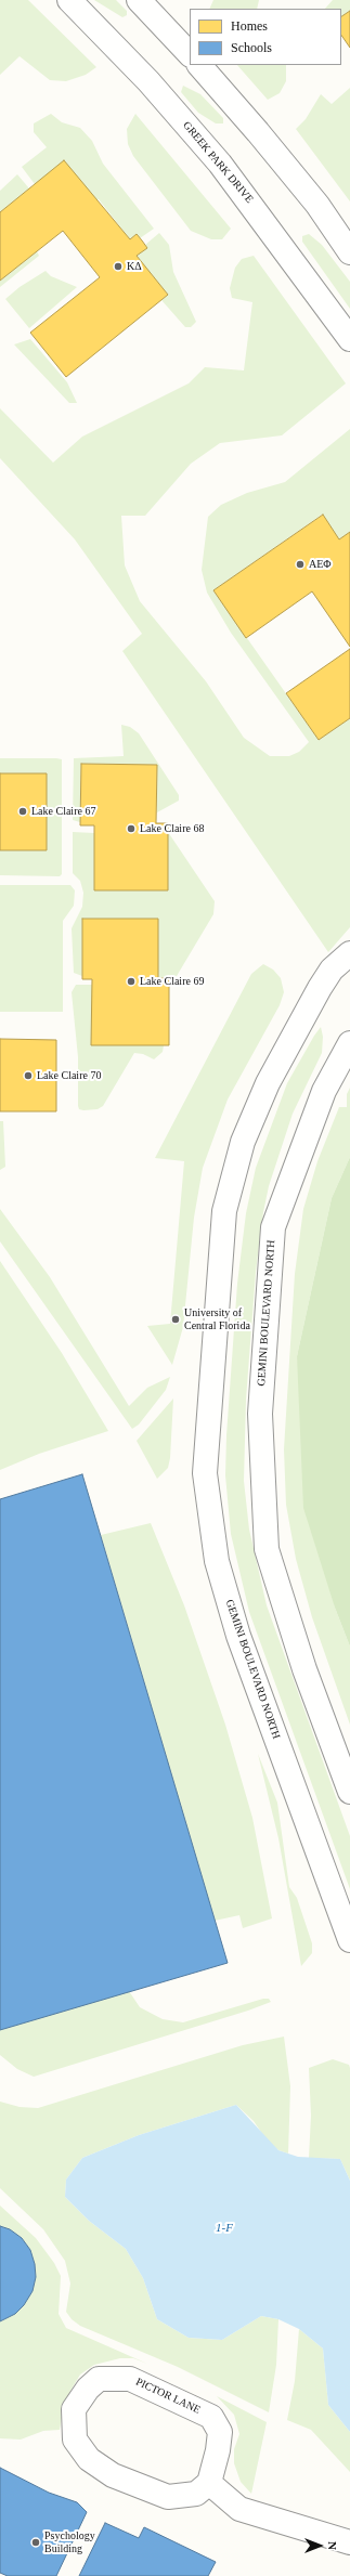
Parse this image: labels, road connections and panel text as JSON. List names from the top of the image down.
{
  "streets": {
    "street": ["GREEK PARK DRIVE", "GEMINI BOULEVARD NORTH", "PICTOR LANE"]
  },
  "water": ["1-F"],
  "places": [
    "ΚΔ",
    "AEΦ",
    "Lake Claire 67",
    "Lake Claire 68",
    "Lake Claire 69",
    "Lake Claire 70",
    "University of Central Florida",
    "Psychology Building"
  ],
  "legend": ["Homes", "Schools"],
  "north": "right"
}
